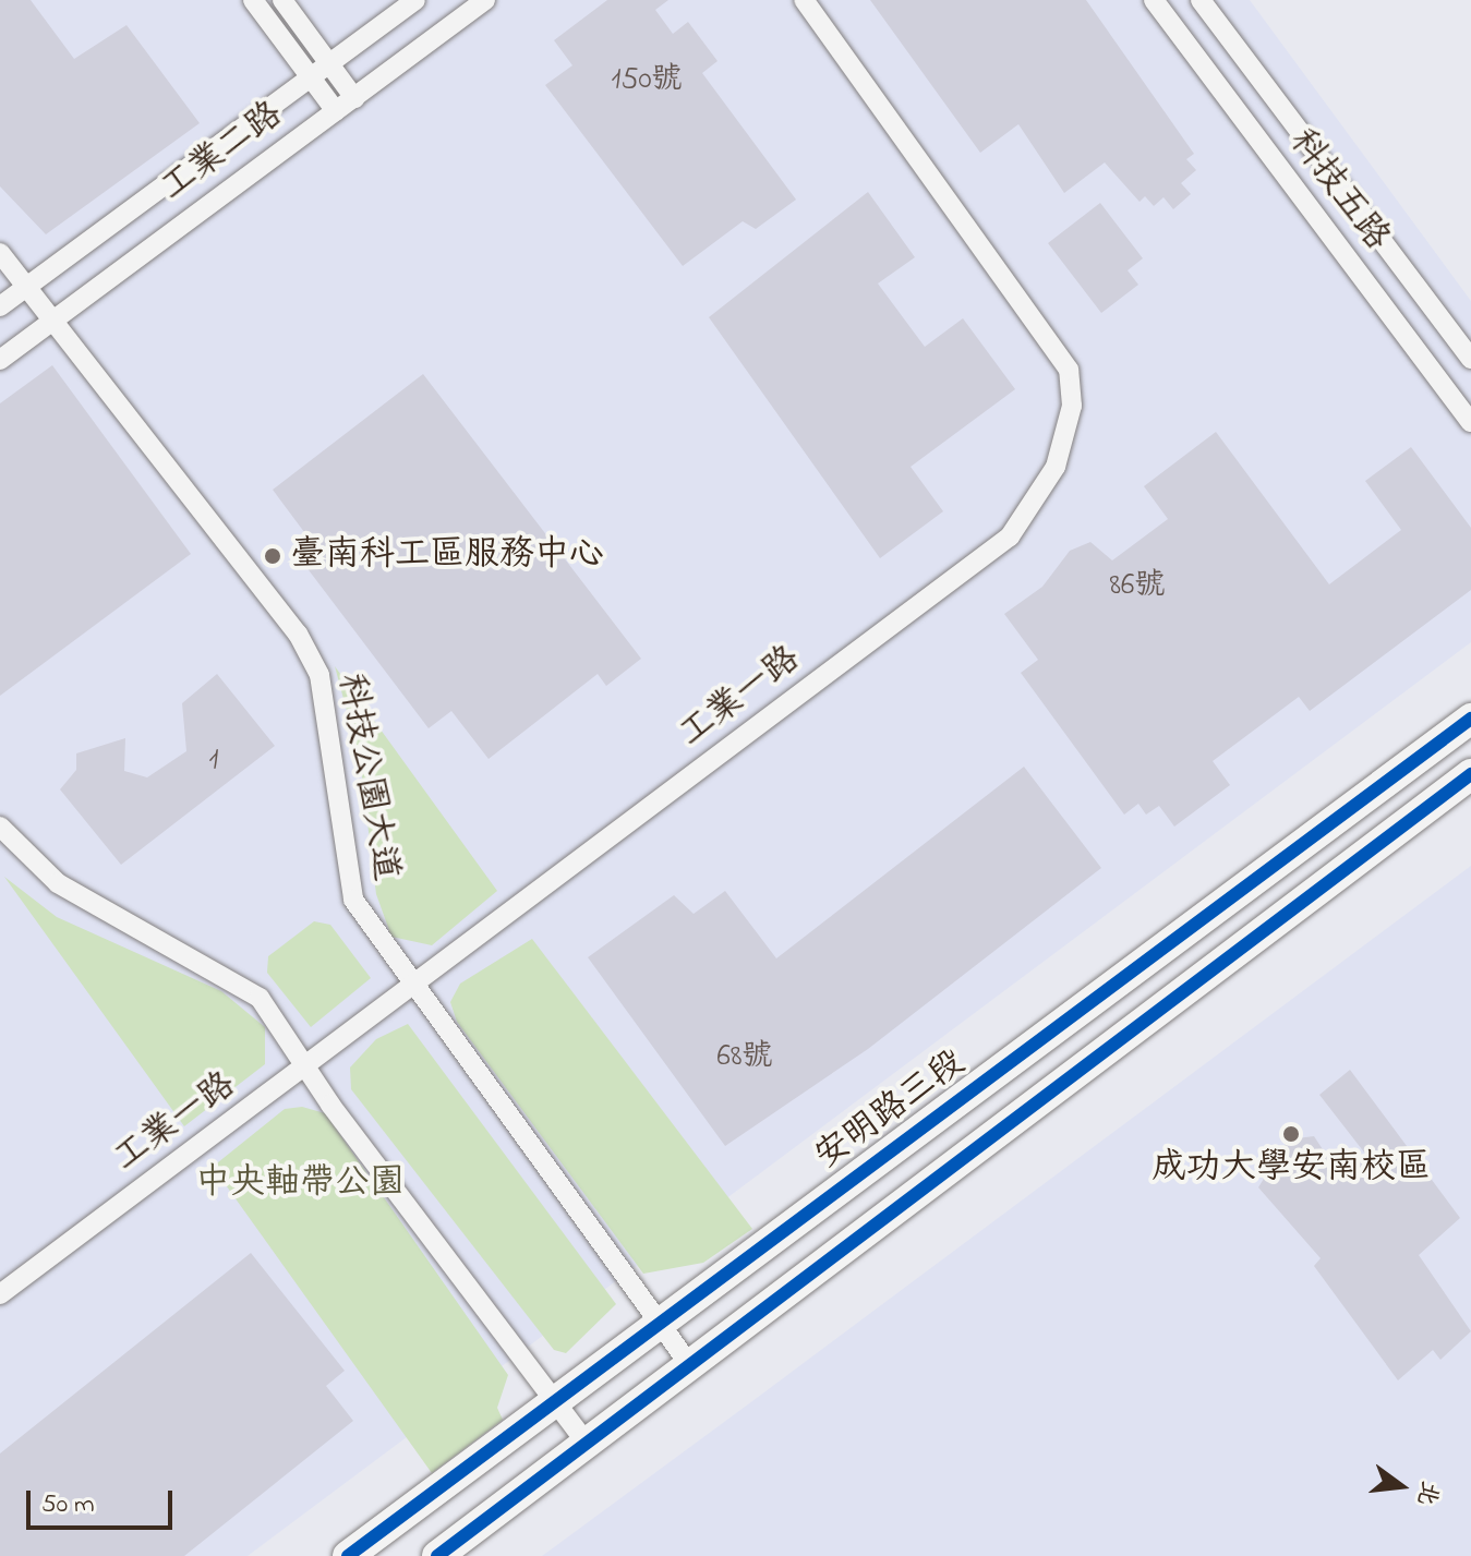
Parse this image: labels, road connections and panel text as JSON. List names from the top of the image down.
{
  "streets": {
    "main road": ["安明路三段"],
    "street": [
      "工業二路",
      "科技五路",
      "工業一路",
      "科技公園大道"
    ]
  },
  "crossings": [
    ["工業二路", "科技公園大道"],
    ["工業一路", "科技公園大道"],
    ["科技公園大道", "安明路三段"]
  ],
  "parks": ["中央軸帶公園"],
  "places": ["臺南科工區服務中心", "成功大學安南校區"],
  "house_numbers": [
    "150號",
    "86號",
    "1",
    "68號"
  ],
  "scale_bar": "50 m",
  "north": "right"
}
